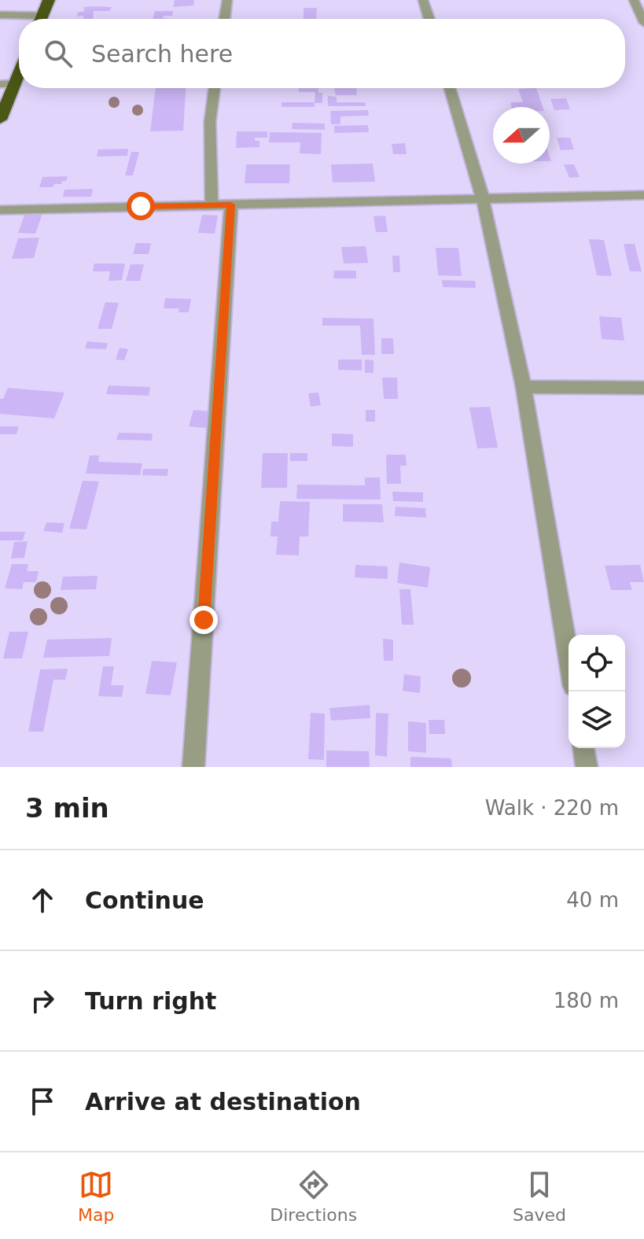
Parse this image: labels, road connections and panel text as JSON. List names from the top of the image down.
{
  "north": "left",
  "page": {
    "search": "Search here",
    "heading": ["3 min", "Walk · 220 m"],
    "list": [
      ["Continue", "40 m"],
      ["Turn right", "180 m"],
      "Arrive at destination"
    ],
    "nav": ["Map", "Directions", "Saved"]
  }
}
